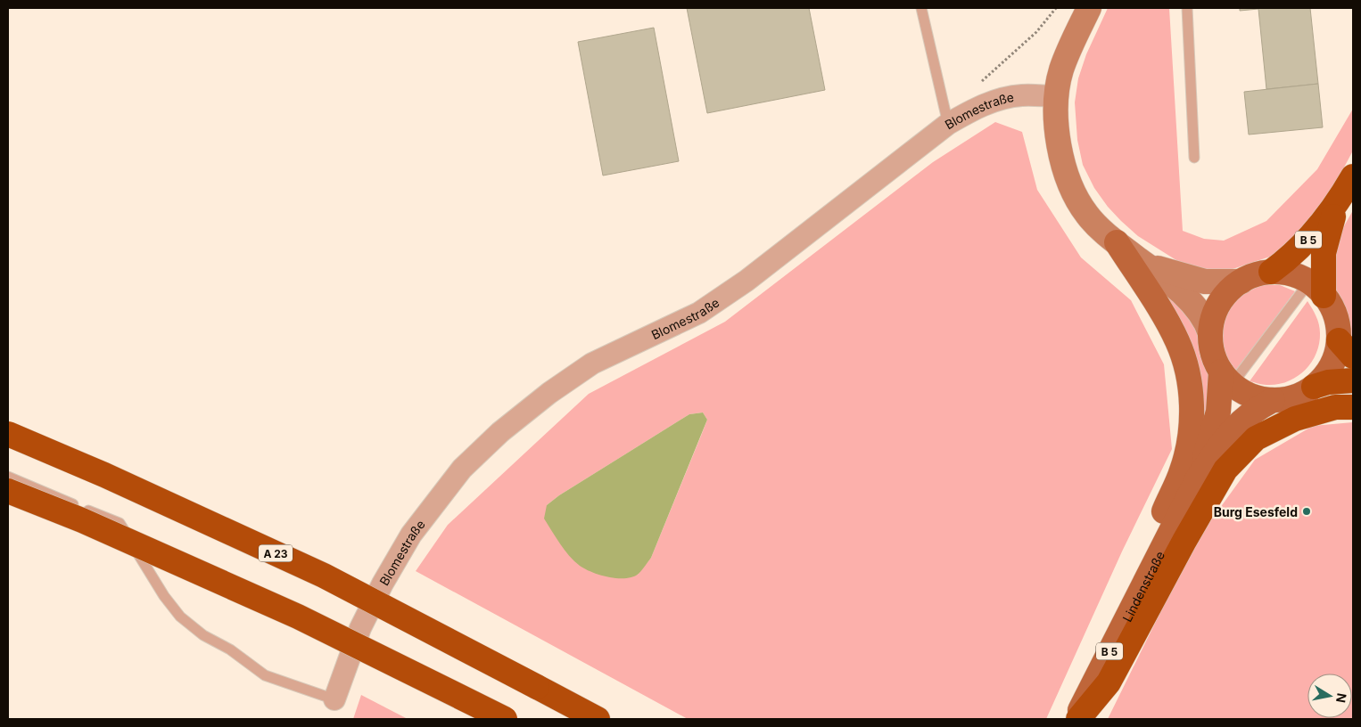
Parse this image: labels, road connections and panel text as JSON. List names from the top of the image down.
{
  "streets": {
    "highway": ["B 5", "A 23"],
    "main road": ["Lindenstraße"],
    "street": ["Blomestraße"]
  },
  "places": ["Burg Esesfeld"],
  "north": "right"
}
